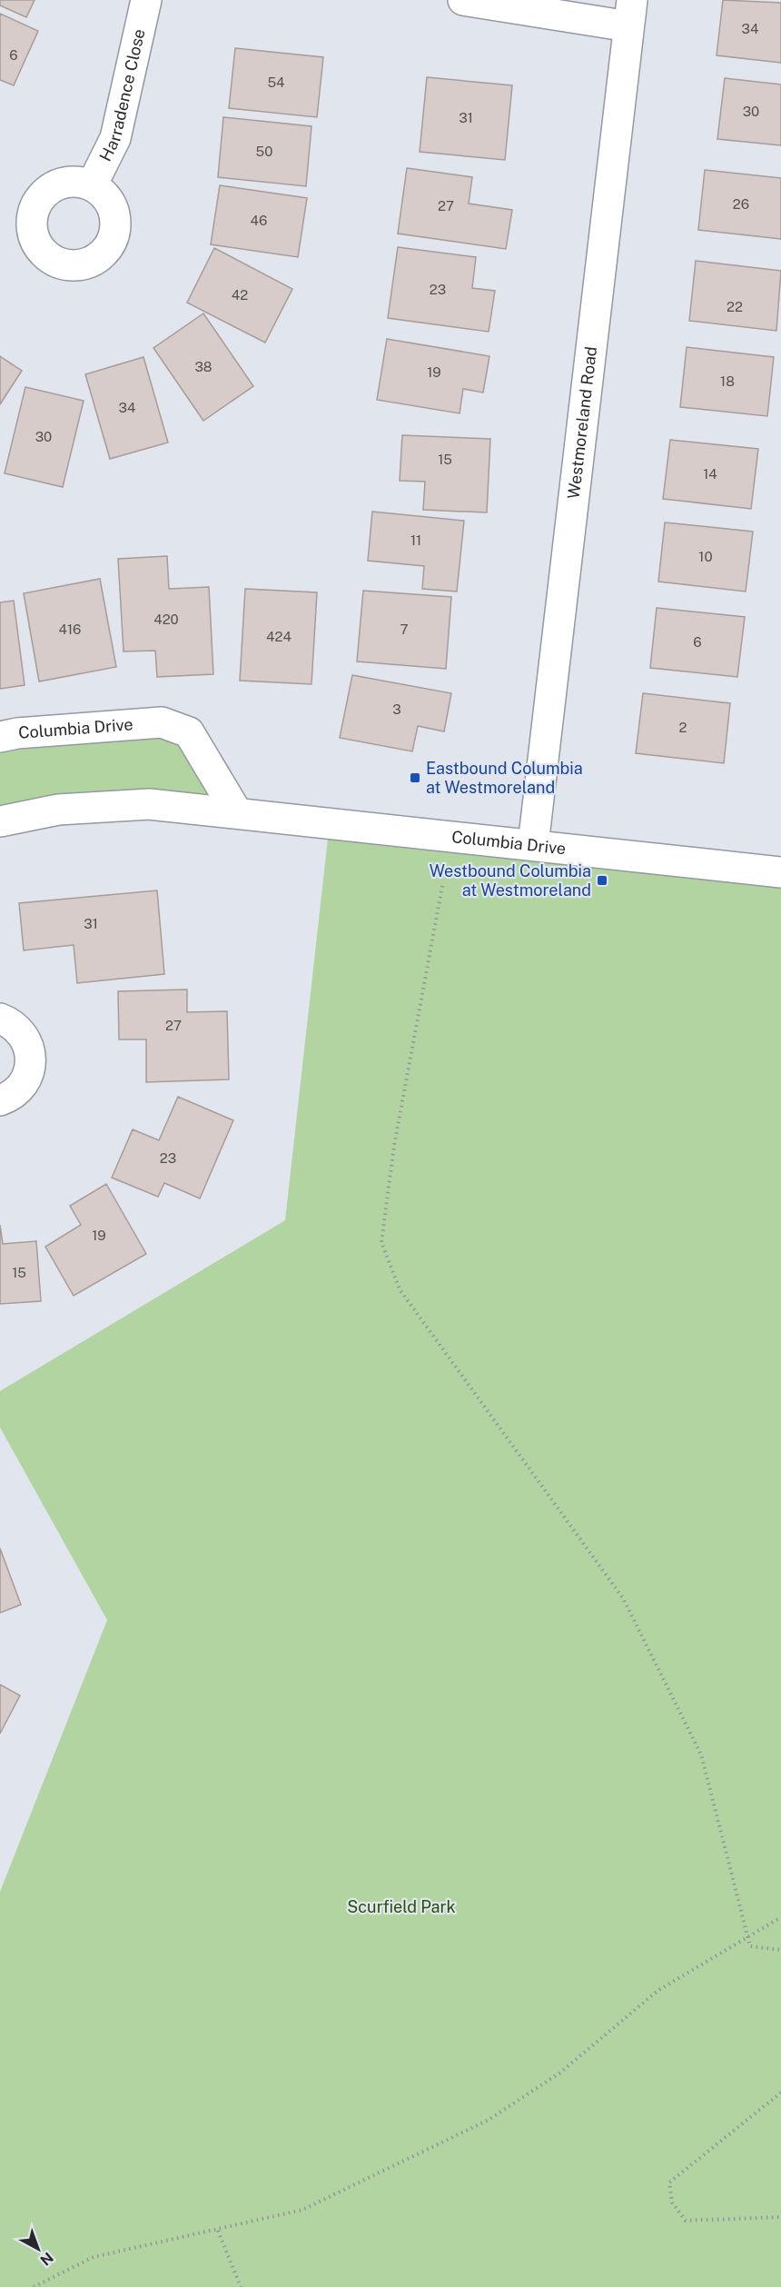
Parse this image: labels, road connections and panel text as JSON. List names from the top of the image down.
{
  "streets": {
    "street": ["Harradence Close", "Westmoreland Road", "Columbia Drive"]
  },
  "crossings": [
    ["Westmoreland Road", "Columbia Drive"]
  ],
  "parks": ["Scurfield Park"],
  "places": {
    "transit": ["Eastbound Columbia at Westmoreland", "Westbound Columbia at Westmoreland"]
  },
  "house_numbers": [
    "34",
    "6",
    "54",
    "30",
    "31",
    "50",
    "26",
    "27",
    "46",
    "23",
    "42",
    "22",
    "38",
    "19",
    "18",
    "34",
    "30",
    "15",
    "14",
    "11",
    "10",
    "420",
    "416",
    "7",
    "424",
    "6",
    "3",
    "2",
    "31",
    "27",
    "23",
    "19",
    "15"
  ],
  "north": "bottom right"
}
